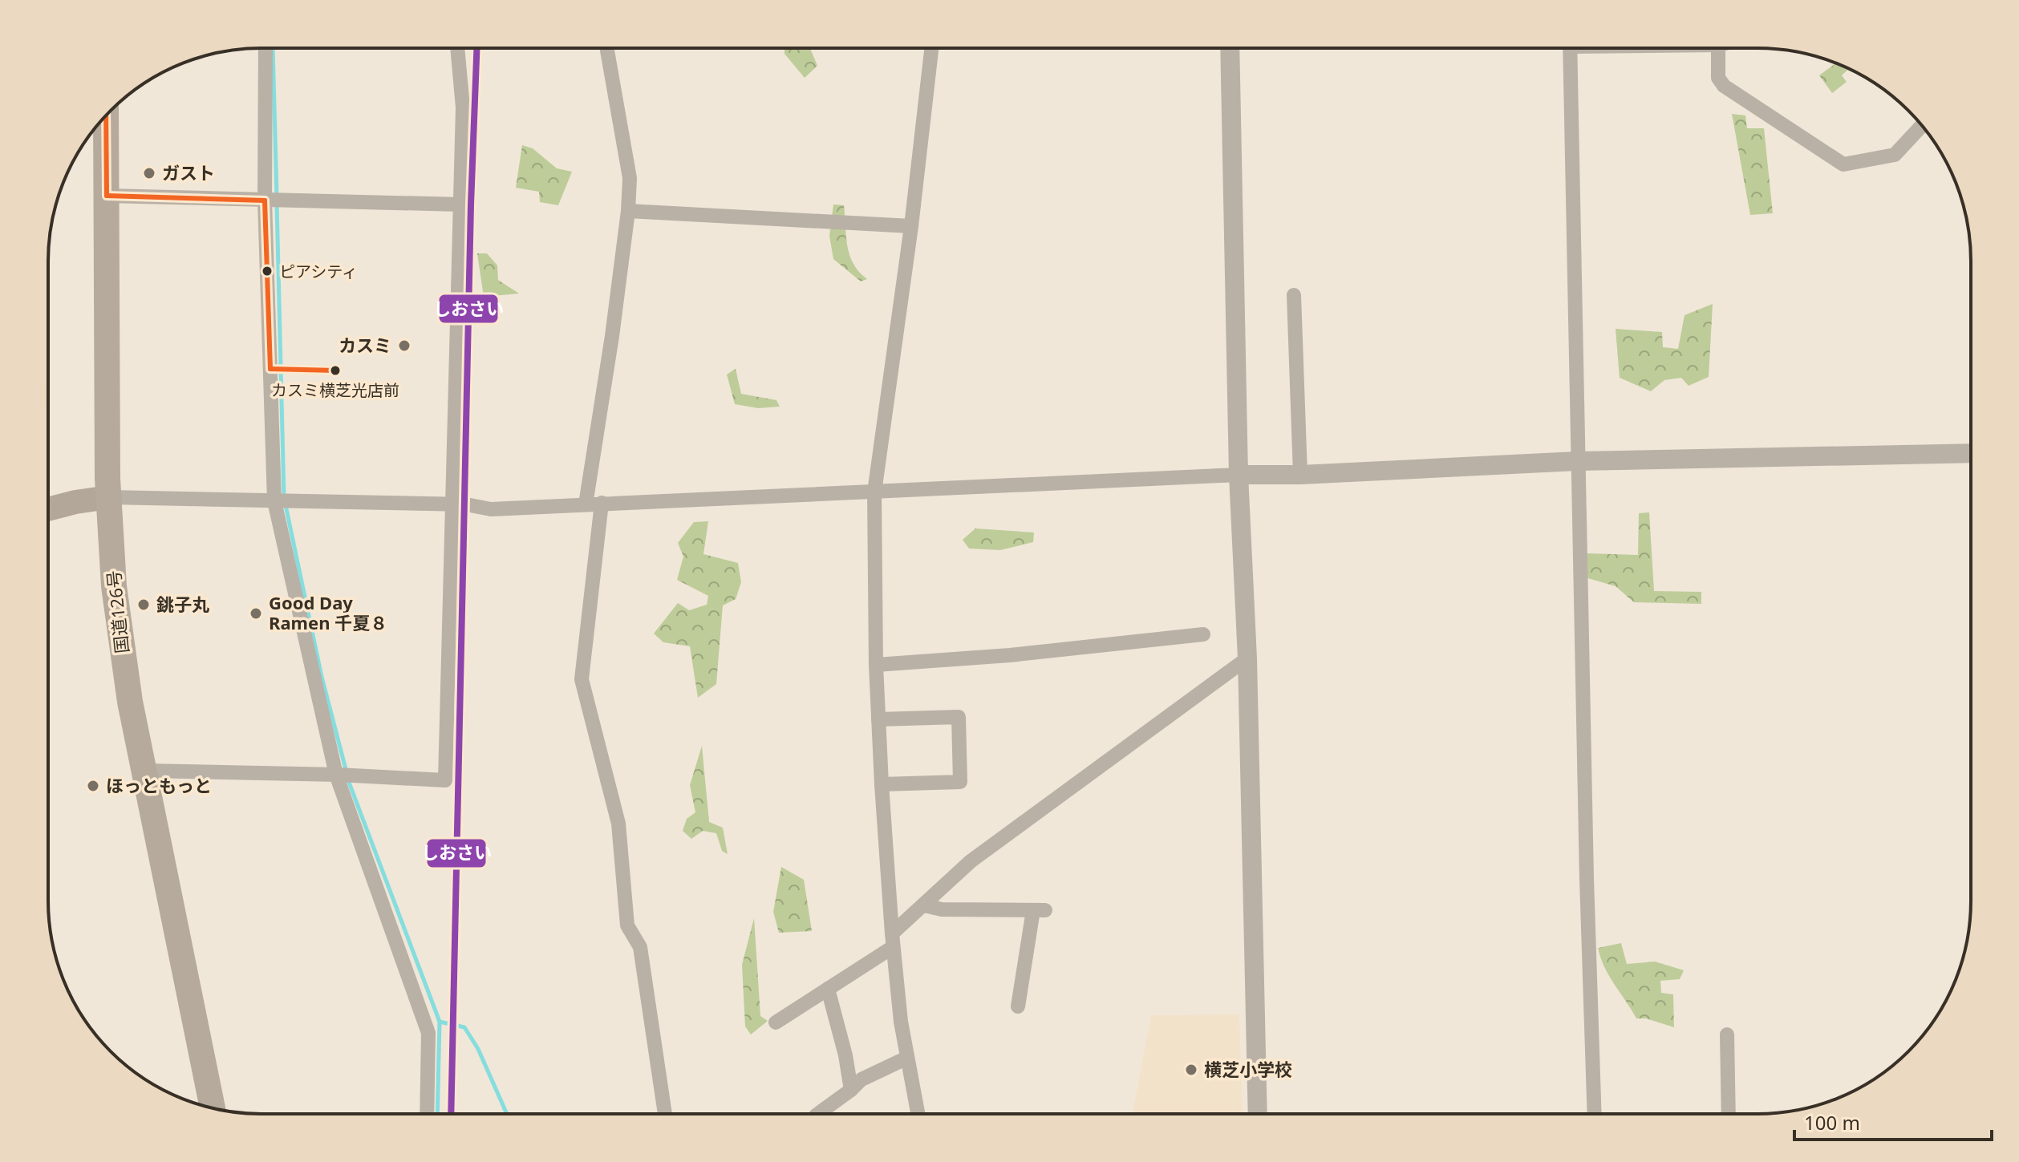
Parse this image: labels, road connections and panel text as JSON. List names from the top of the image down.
{
  "streets": {
    "highway": ["国道126号"]
  },
  "places": [
    "ガスト",
    "ピアシティ",
    "カスミ",
    "カスミ横芝光店前",
    "銚子丸",
    "Good Day Ramen 千夏８",
    "ほっともっと",
    "横芝小学校"
  ],
  "lines": ["transit line しおさい"],
  "scale_bar": "100 m"
}
